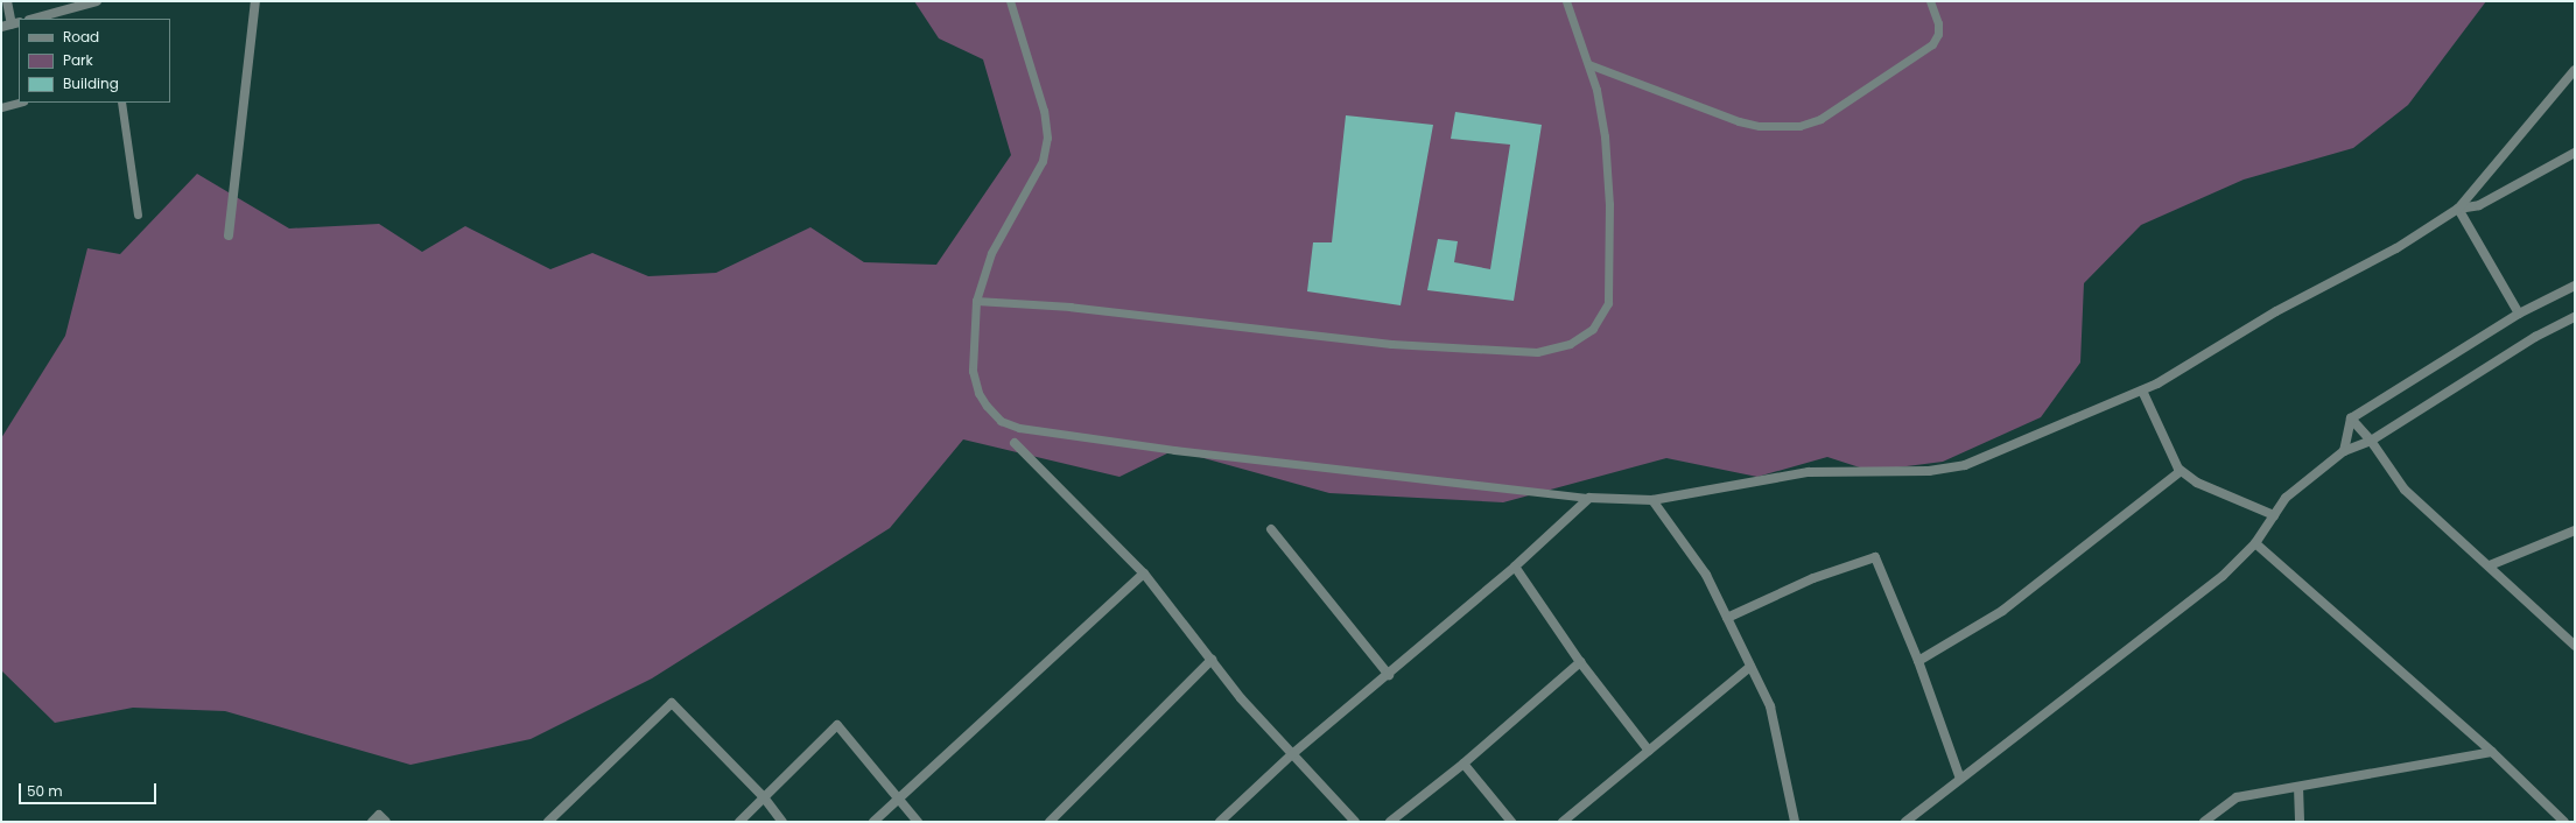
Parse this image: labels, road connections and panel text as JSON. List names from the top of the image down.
{
  "legend": ["Road", "Park", "Building"],
  "scale_bar": "50 m"
}
